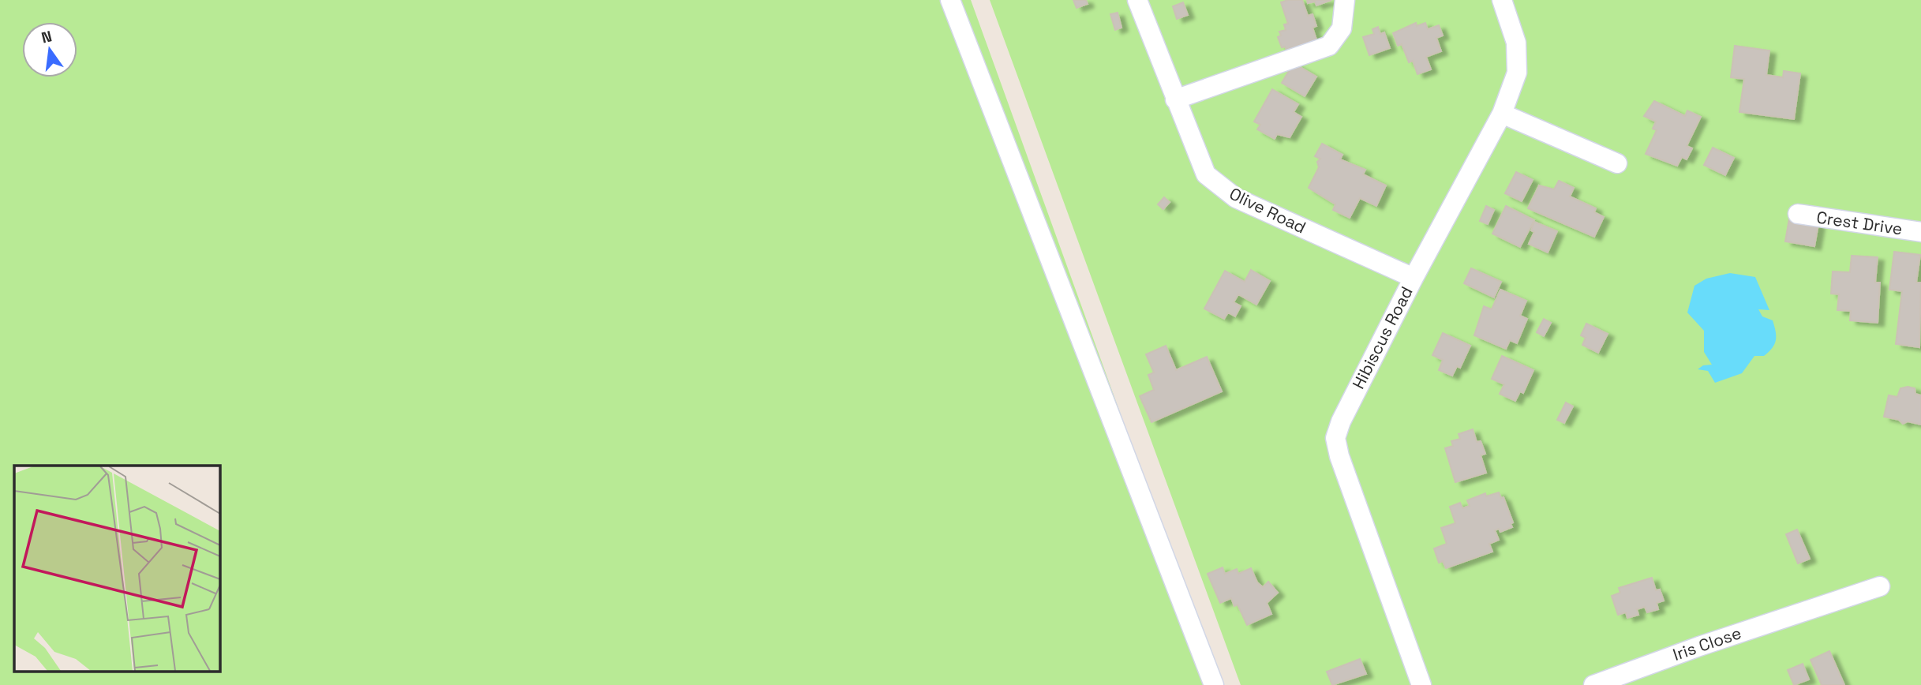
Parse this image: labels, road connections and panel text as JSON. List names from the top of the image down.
{
  "streets": {
    "street": [
      "Olive Road",
      "Crest Drive",
      "Hibiscus Road",
      "Iris Close"
    ]
  },
  "crossings": [
    ["Olive Road", "Hibiscus Road"]
  ],
  "north": "top"
}
